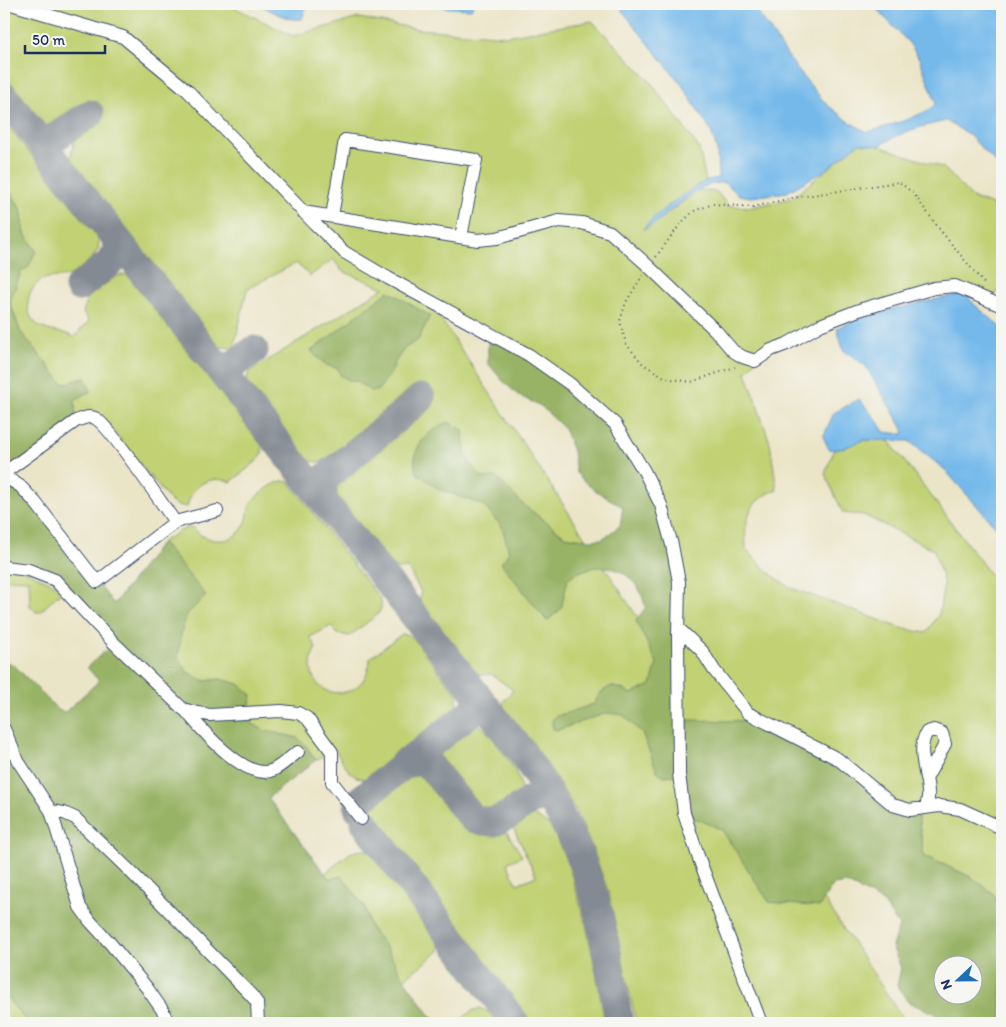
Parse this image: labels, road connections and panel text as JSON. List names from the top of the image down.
{
  "scale_bar": "50 m",
  "north": "left"
}
